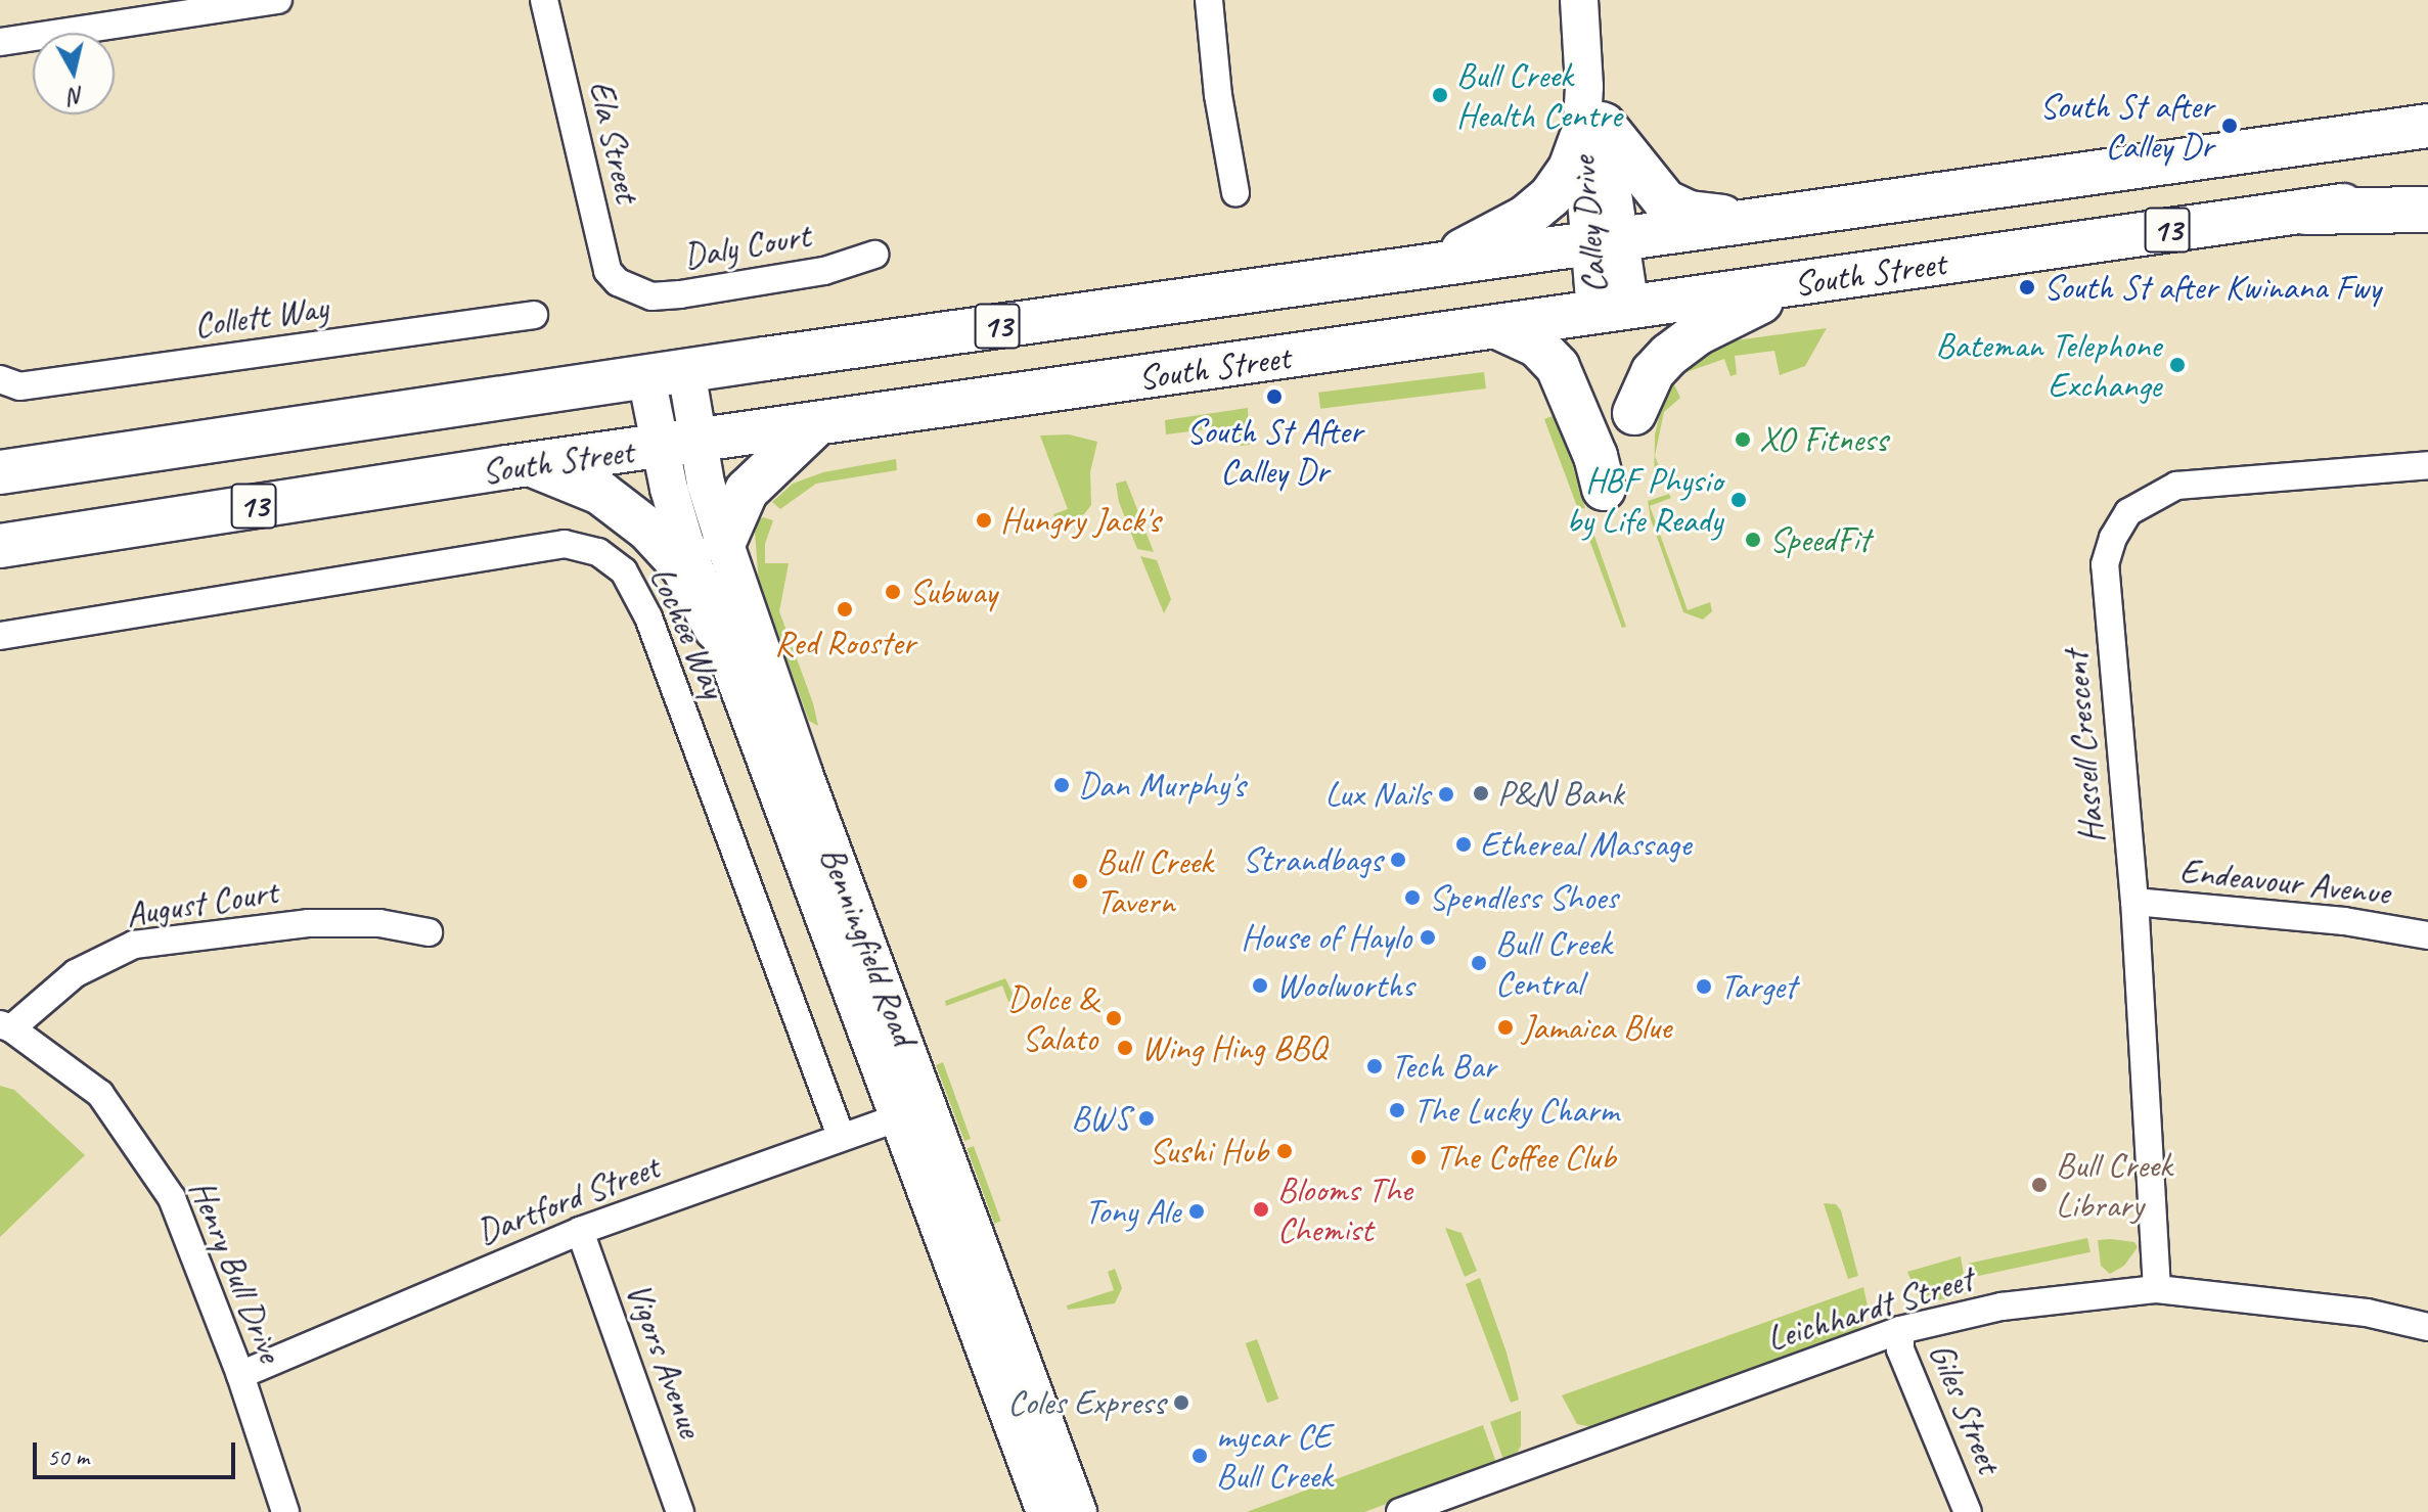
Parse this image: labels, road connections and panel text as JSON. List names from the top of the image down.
{
  "streets": {
    "highway": ["13", "South Street"],
    "main road": ["Calley Drive", "Benningfield Road"],
    "street": [
      "Ela Street",
      "Daly Court",
      "Collett Way",
      "Lochee Way",
      "Hassell Crescent",
      "Endeavour Avenue",
      "August Court",
      "Dartford Street",
      "Henry Bull Drive",
      "Leichhardt Street",
      "Vigors Avenue",
      "Giles Street"
    ]
  },
  "crossings": [
    ["Ela Street", "Daly Court"],
    ["Calley Drive", "South Street"],
    ["South Street", "Benningfield Road"],
    ["Lochee Way", "Dartford Street"],
    ["Hassell Crescent", "Endeavour Avenue"],
    ["Hassell Crescent", "Leichhardt Street"],
    ["August Court", "Henry Bull Drive"],
    ["Benningfield Road", "Dartford Street"],
    ["Dartford Street", "Henry Bull Drive"],
    ["Dartford Street", "Vigors Avenue"],
    ["Leichhardt Street", "Giles Street"]
  ],
  "places": [
    "Bull Creek Health Centre",
    "South St after Calley Dr",
    "South St after Kwinana Fwy",
    "Bateman Telephone Exchange",
    "South St After Calley Dr",
    "XO Fitness",
    "HBF Physio by Life Ready",
    "Hungry Jack's",
    "SpeedFit",
    "Subway",
    "Red Rooster",
    "Dan Murphy's",
    "P&N Bank",
    "Lux Nails",
    "Ethereal Massage",
    "Strandbags",
    "Bull Creek Tavern",
    "Spendless Shoes",
    "House of Haylo",
    "Bull Creek Central",
    "Woolworths",
    "Target",
    "Dolce & Salato",
    "Jamaica Blue",
    "Wing Hing BBQ",
    "Tech Bar",
    "The Lucky Charm",
    "BWS",
    "Sushi Hub",
    "The Coffee Club",
    "Bull Creek Library",
    "Blooms The Chemist",
    "Tony Ale",
    "Coles Express",
    "mycar CE Bull Creek"
  ],
  "scale_bar": "50 m",
  "north": "bottom"
}
